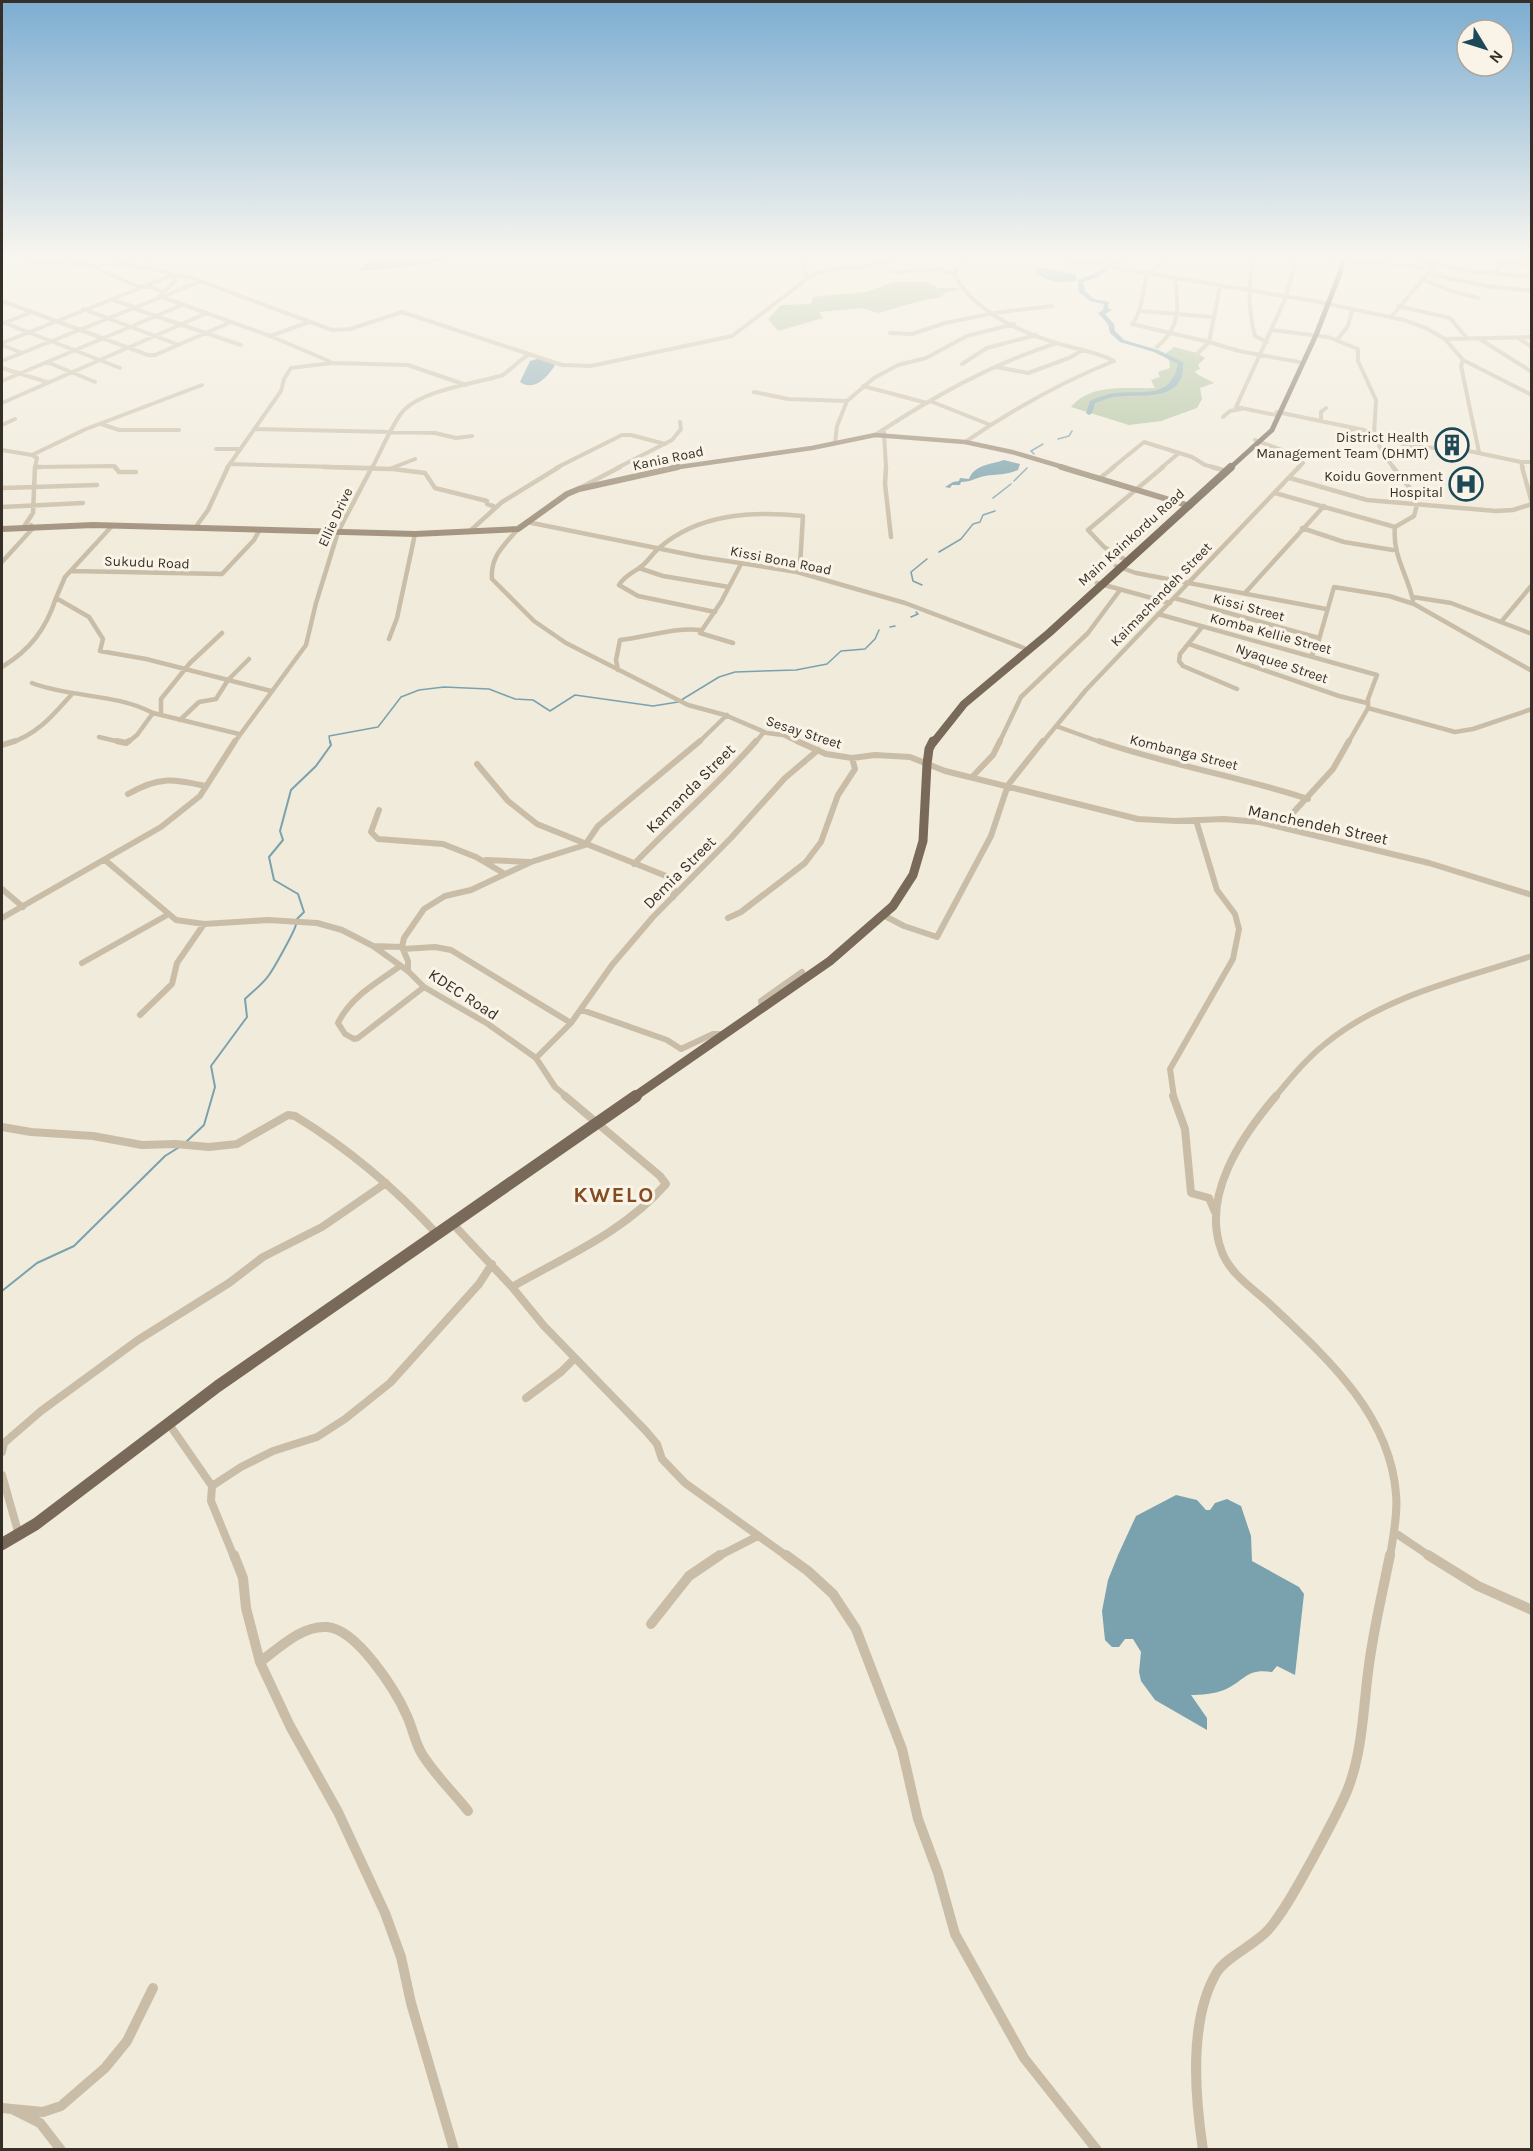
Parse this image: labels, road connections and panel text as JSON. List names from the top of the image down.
{
  "streets": {
    "main road": ["Kania Road", "Main Kainkordu Road"],
    "street": [
      "Ellie Drive",
      "Kissi Bona Road",
      "Sukudu Road",
      "Kaimachendeh Street",
      "Kissi Street",
      "Komba Kellie Street",
      "Nyaquee Street",
      "Sesay Street",
      "Kombanga Street",
      "Kamanda Street",
      "Manchendeh Street",
      "Demia Street",
      "KDEC Road"
    ]
  },
  "crossings": [
    ["Kania Road", "Kissi Bona Road"],
    ["Kania Road", "Sesay Street"],
    ["Kaimachendeh Street", "Kissi Street"],
    ["Kaimachendeh Street", "Komba Kellie Street"],
    ["Kaimachendeh Street", "Kombanga Street"],
    ["Kaimachendeh Street", "Manchendeh Street"],
    ["Komba Kellie Street", "Nyaquee Street"],
    ["Sesay Street", "Kamanda Street"],
    ["Sesay Street", "Manchendeh Street"],
    ["Sesay Street", "Demia Street"],
    ["Demia Street", "KDEC Road"]
  ],
  "districts": ["KWELO"],
  "places": {
    "building": ["District Health Management Team (DHMT)"],
    "hospital": ["Koidu Government Hospital"]
  },
  "north": "bottom right"
}
